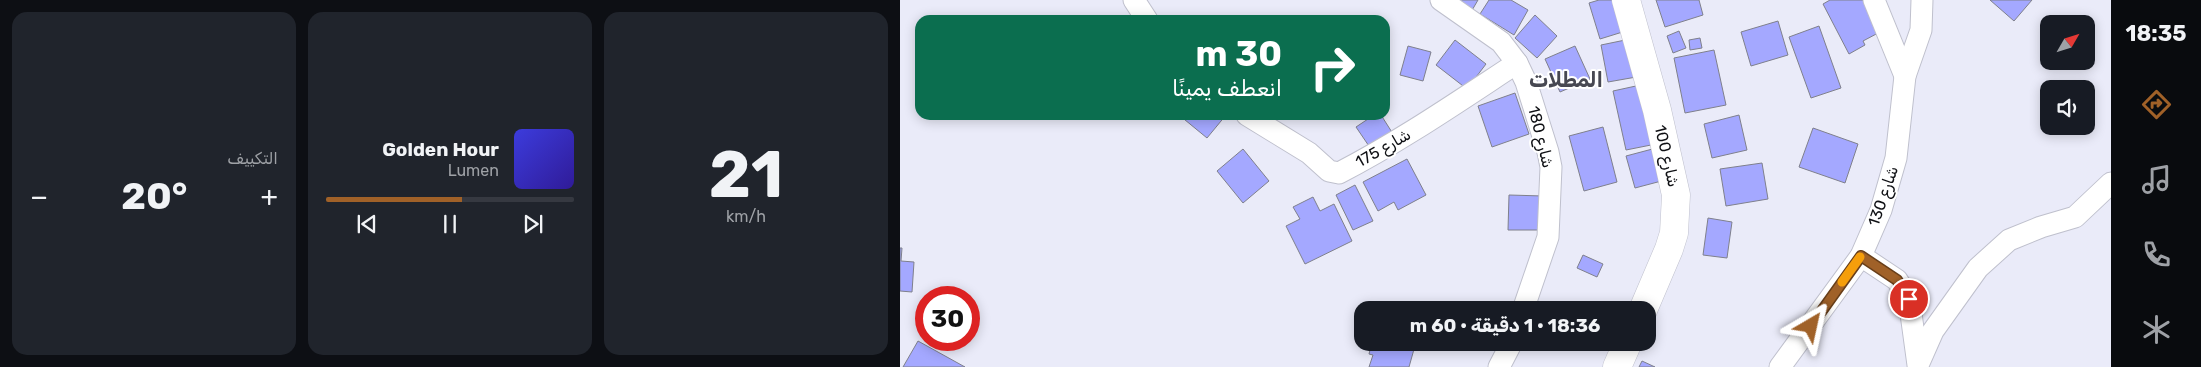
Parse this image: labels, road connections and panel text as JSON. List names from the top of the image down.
{
  "streets": {
    "main road": ["شارع 100"],
    "street": ["شارع 180", "شارع 175", "شارع 130"]
  },
  "crossings": [
    ["شارع 180", "شارع 175"]
  ],
  "districts": ["المطلات"],
  "north": "top right",
  "page": {
    "tabs": "18:35",
    "tile": [
      ["21", "km/h"],
      "التكييف"
    ],
    "turn": ["30 m", "انعطف يمينًا"],
    "song": ["Golden Hour", "Lumen"],
    "heat": ["−", "20°", "+"],
    "limit": "30",
    "trip": "18:36 · 1 دقيقة · 60 m"
  }
}
